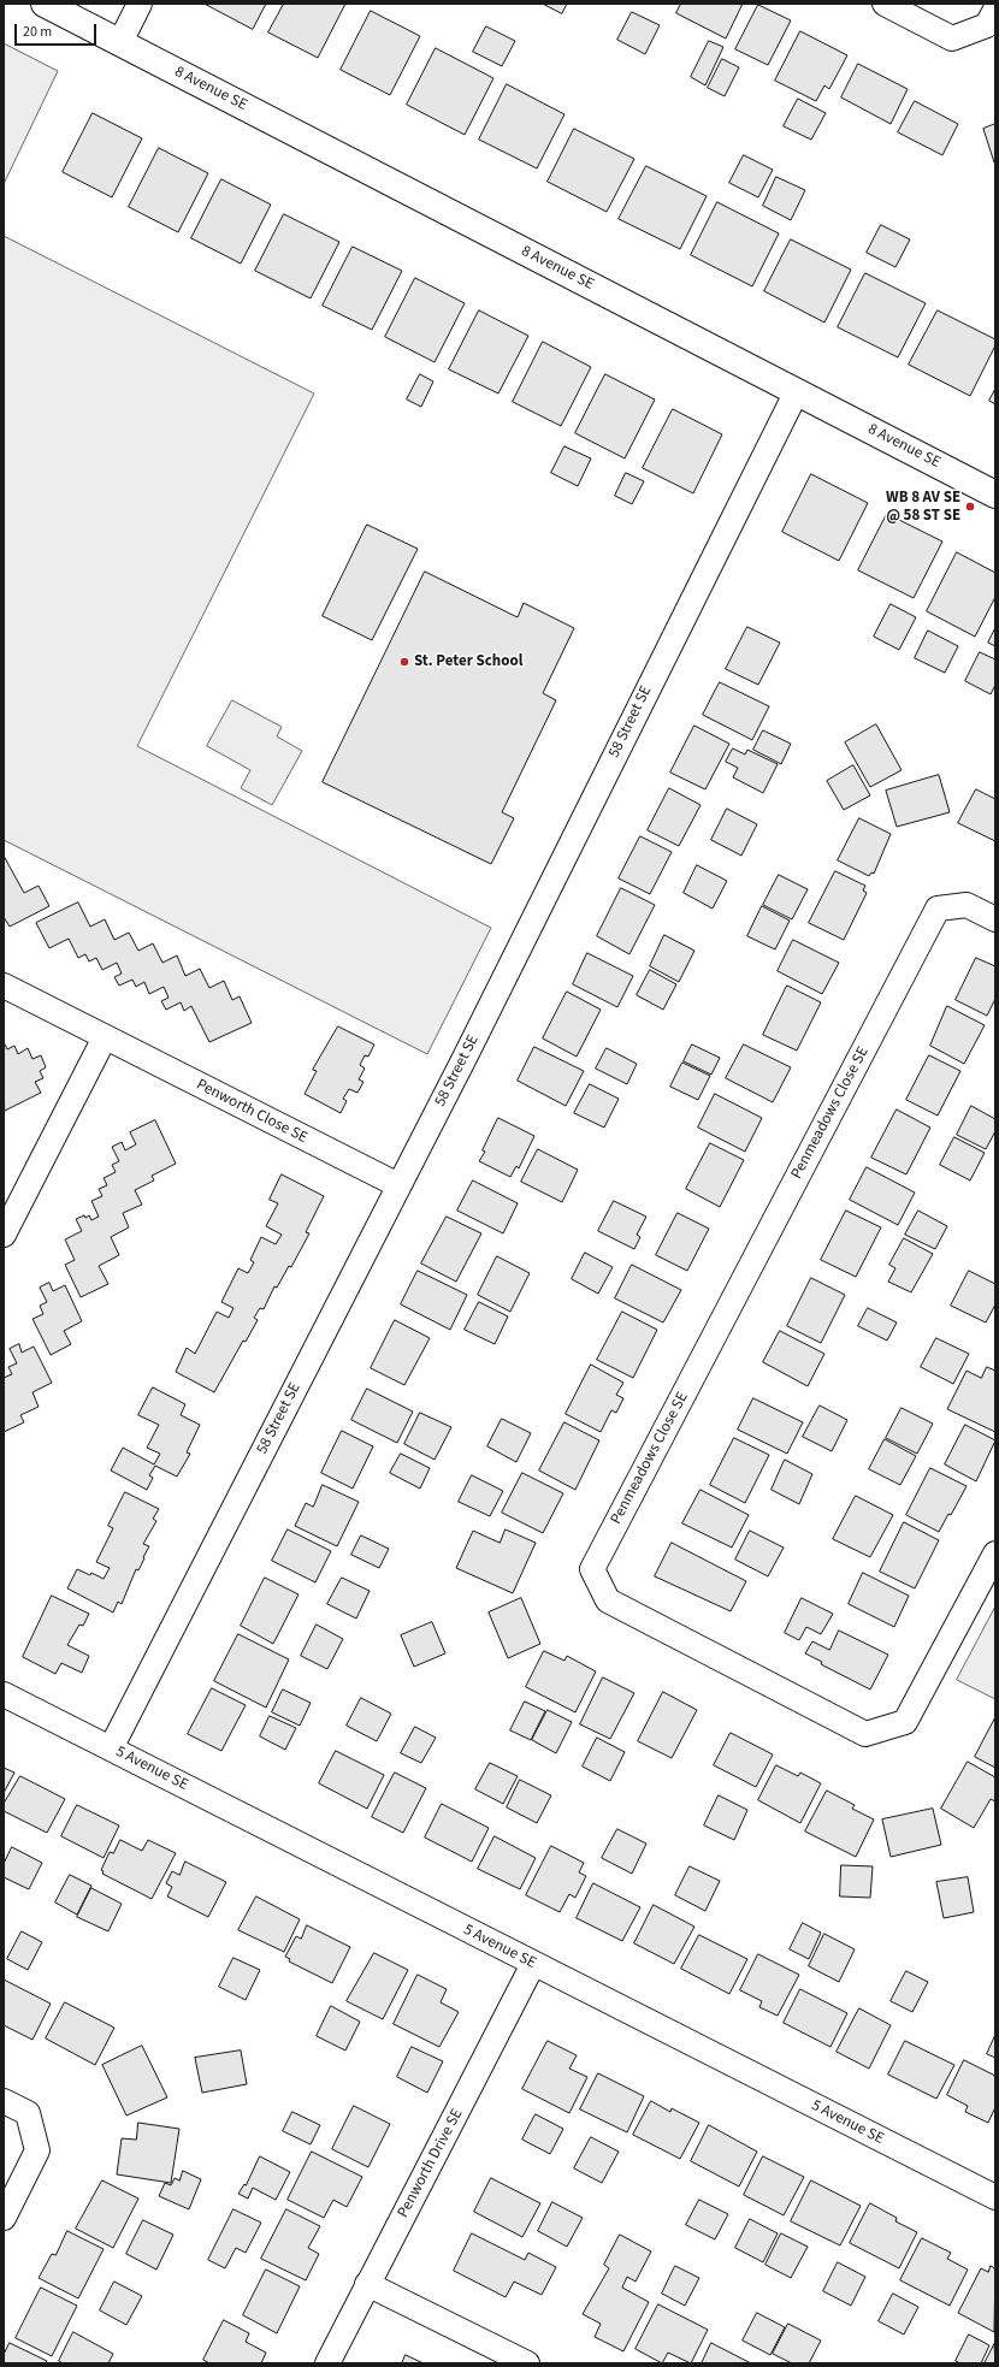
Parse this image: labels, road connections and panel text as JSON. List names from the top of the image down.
{
  "streets": {
    "street": [
      "8 Avenue SE",
      "58 Street SE",
      "Penworth Close SE",
      "Penmeadows Close SE",
      "5 Avenue SE",
      "Penworth Drive SE"
    ]
  },
  "crossings": [
    ["8 Avenue SE", "58 Street SE"],
    ["58 Street SE", "Penworth Close SE"],
    ["58 Street SE", "5 Avenue SE"],
    ["5 Avenue SE", "Penworth Drive SE"]
  ],
  "places": ["WB 8 AV SE @ 58 ST SE", "St. Peter School"],
  "scale_bar": "20 m"
}
